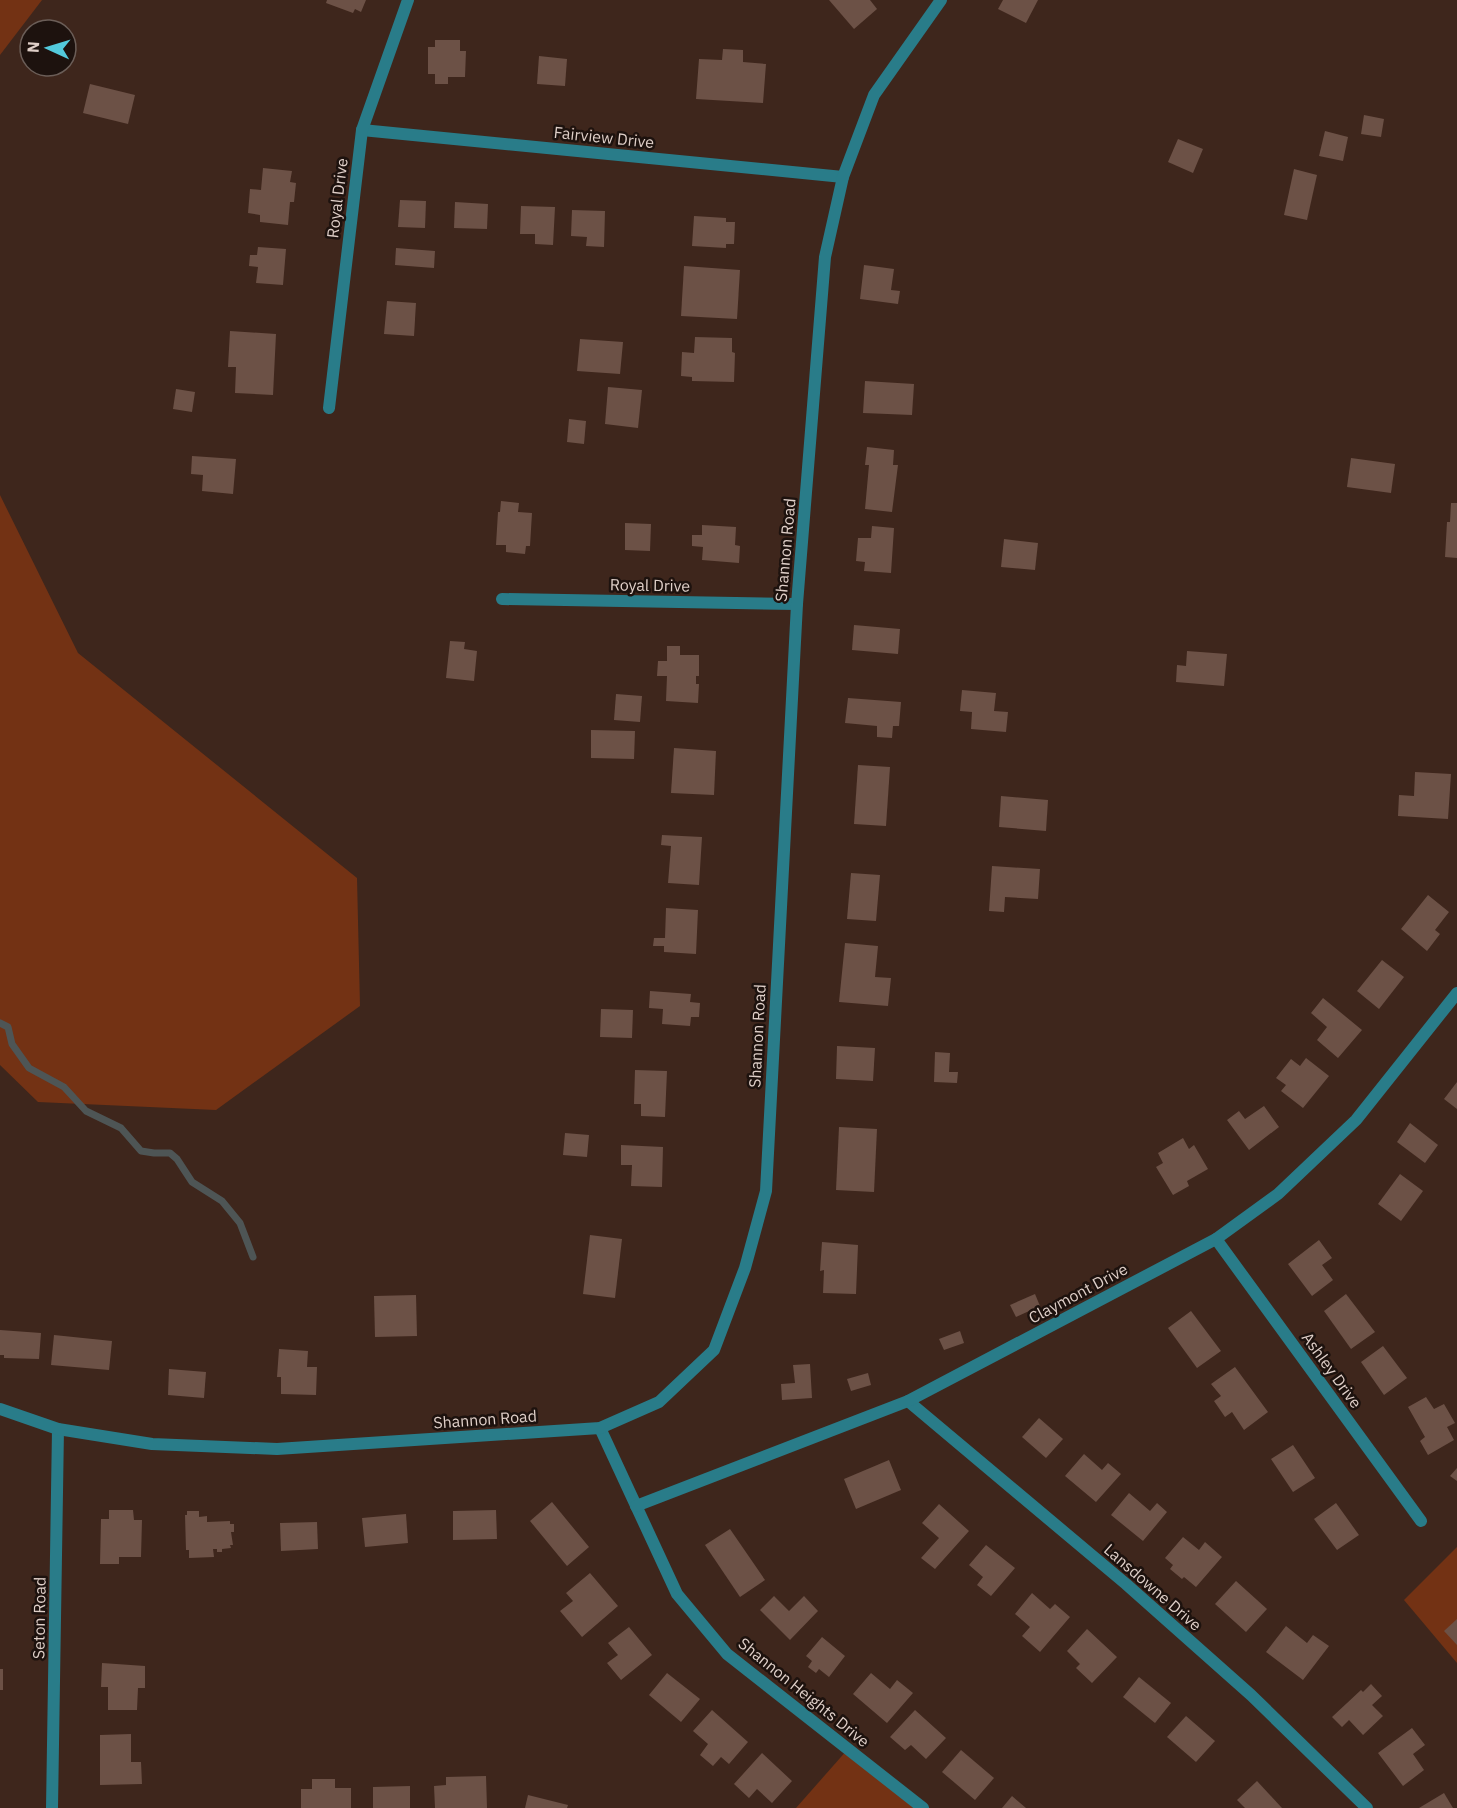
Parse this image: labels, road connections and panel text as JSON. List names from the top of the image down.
{
  "streets": {
    "street": [
      "Fairview Drive",
      "Royal Drive",
      "Shannon Road",
      "Claymont Drive",
      "Ashley Drive",
      "Lansdowne Drive",
      "Seton Road",
      "Shannon Heights Drive"
    ]
  },
  "crossings": [
    ["Fairview Drive", "Royal Drive"],
    ["Fairview Drive", "Shannon Road"],
    ["Royal Drive", "Shannon Road"],
    ["Shannon Road", "Seton Road"],
    ["Shannon Road", "Shannon Heights Drive"],
    ["Claymont Drive", "Ashley Drive"],
    ["Claymont Drive", "Lansdowne Drive"],
    ["Claymont Drive", "Shannon Heights Drive"]
  ],
  "north": "left"
}
